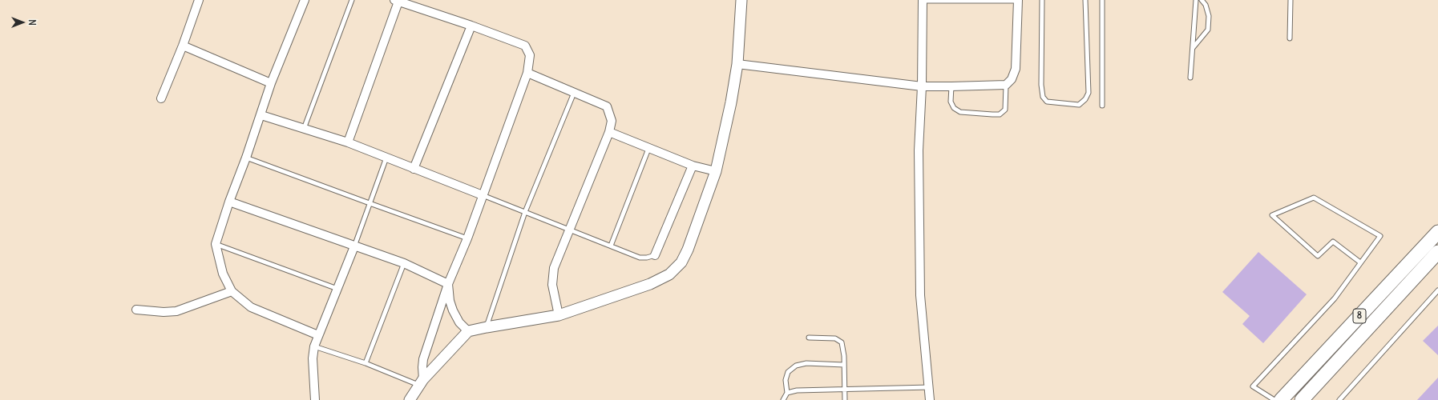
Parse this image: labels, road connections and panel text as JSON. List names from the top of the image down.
{
  "streets": {
    "highway": ["8"]
  },
  "north": "right"
}
